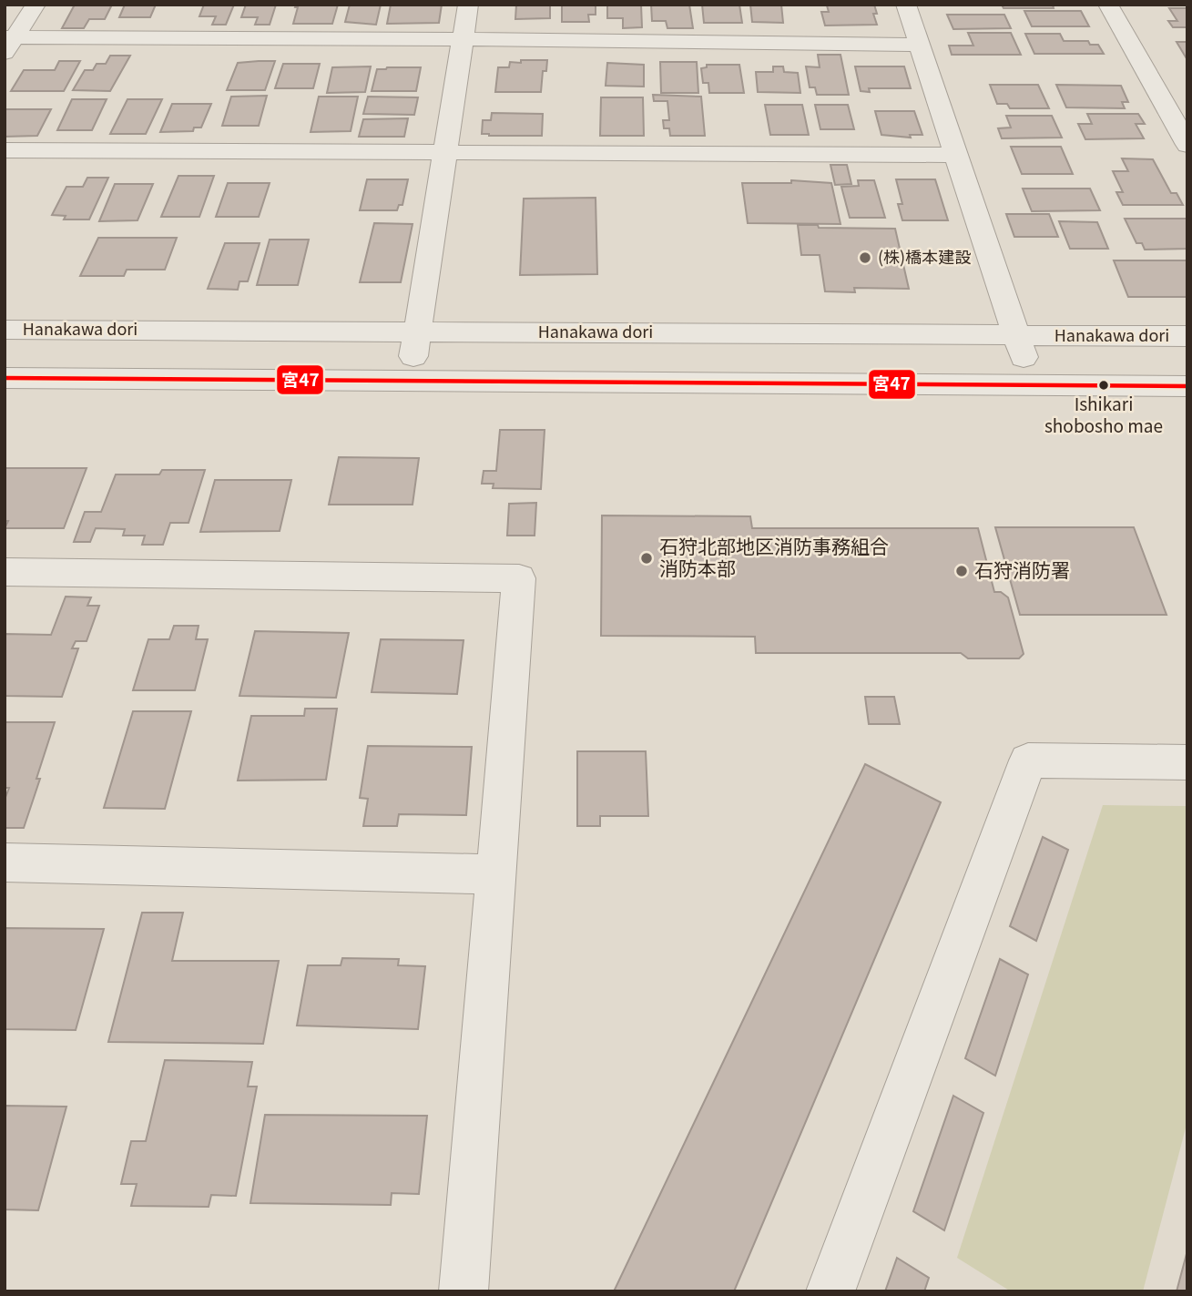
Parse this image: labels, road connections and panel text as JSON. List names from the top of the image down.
{
  "streets": {
    "street": ["Hanakawa dori"]
  },
  "places": [
    "(株)橋本建設",
    "Ishikari shobosho mae",
    "石狩北部地区消防事務組合 消防本部",
    "石狩消防署"
  ],
  "lines": ["transit line 宮47"]
}
